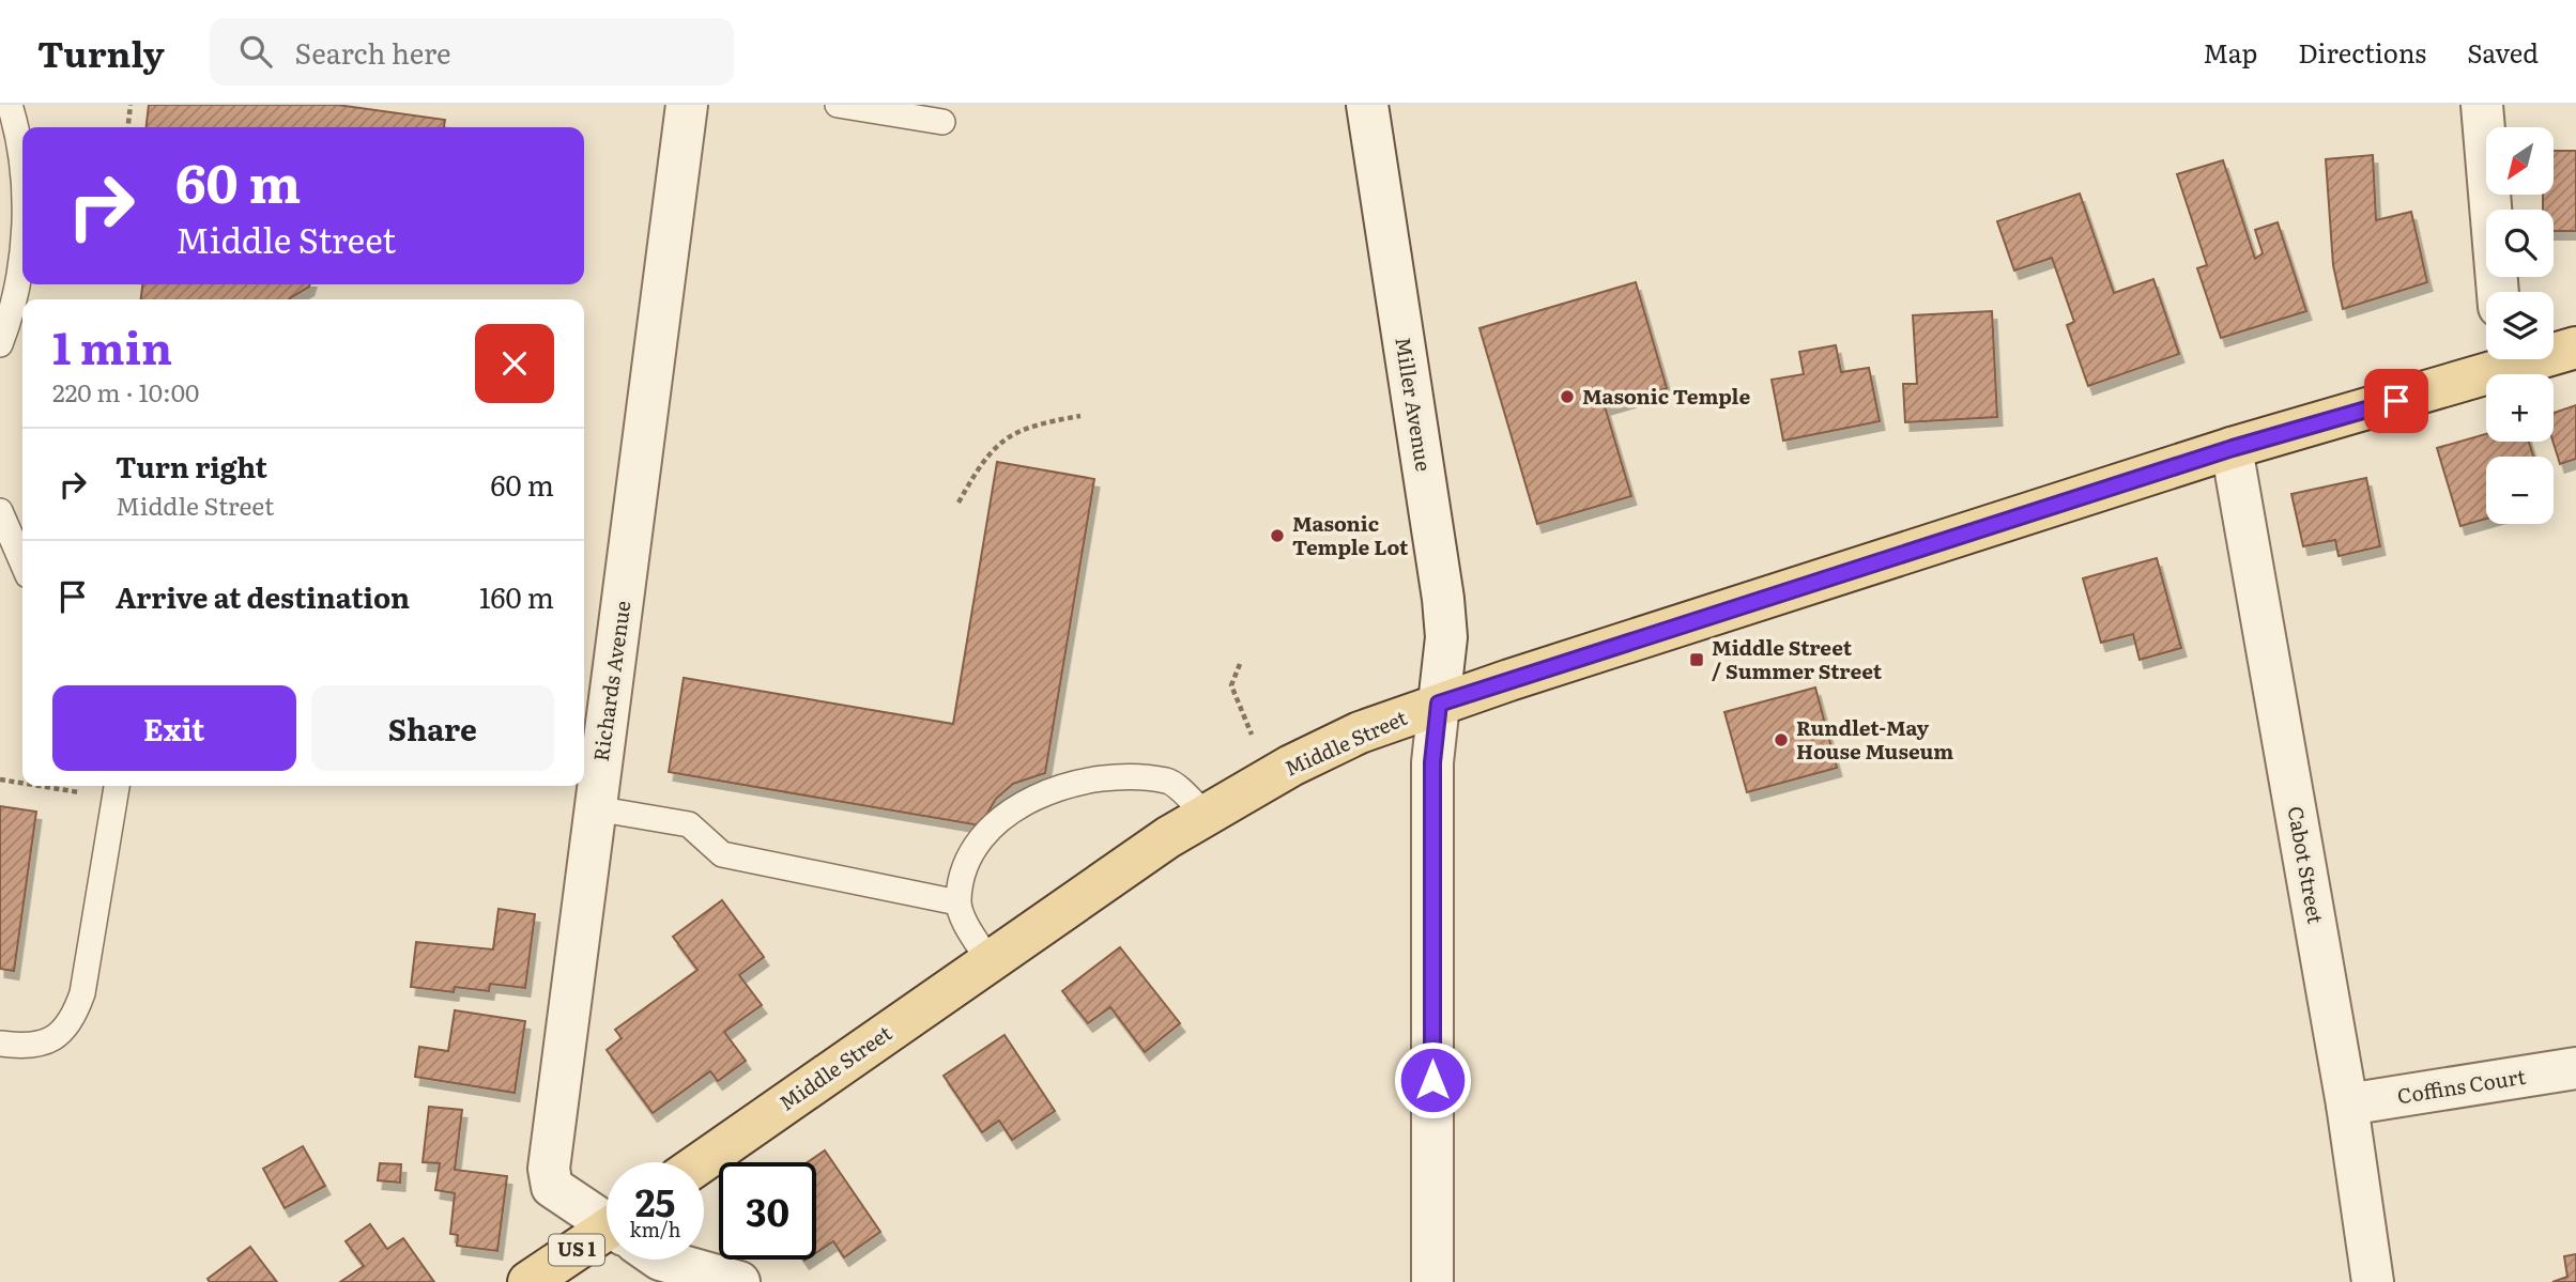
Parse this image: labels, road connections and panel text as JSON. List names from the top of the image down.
{
  "streets": {
    "main road": ["Middle Street", "US 1"],
    "street": [
      "Miller Avenue",
      "Richards Avenue",
      "Cabot Street",
      "Coffins Court"
    ]
  },
  "crossings": [
    ["Miller Avenue", "Middle Street"],
    ["Middle Street", "Cabot Street"],
    ["Cabot Street", "Coffins Court"]
  ],
  "places": {
    "other": ["Masonic Temple", "Masonic Temple Lot", "Rundlet-May House Museum"],
    "transit": ["Middle Street / Summer Street"]
  },
  "north": "bottom left",
  "page": {
    "header": "Turnly",
    "search": "Search here",
    "nav": ["Map", "Directions", "Saved"],
    "map_buttons": ["+", "−"],
    "turn": ["60 m", "Middle Street"],
    "heading": ["1 min", "220 m · 10:00"],
    "list": [
      {
        "name": "Turn right",
        "note": "Middle Street",
        "value": "60 m"
      },
      {
        "name": "Arrive at destination",
        "value": "160 m"
      }
    ],
    "buttons": ["Exit", "Share"],
    "speed": "25 km/h",
    "limit": "30"
  }
}
